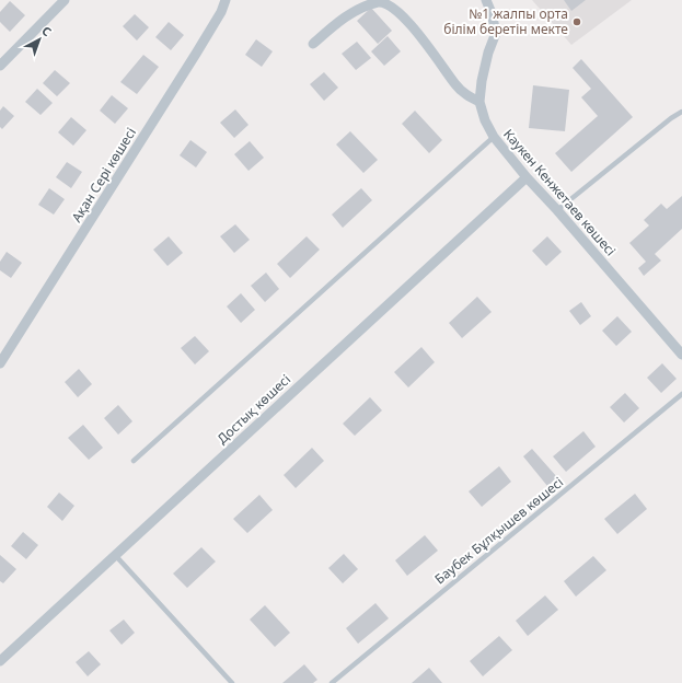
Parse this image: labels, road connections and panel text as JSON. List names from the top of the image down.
{
  "streets": {
    "street": ["Ақан Сері көшесі", "Каукен Кенжетаев көшесі", "Достық көшесі"],
    "lane": ["Баубек Бұлқышев көшесі"]
  },
  "crossings": [
    ["Каукен Кенжетаев көшесі", "Достық көшесі"]
  ],
  "places": ["№1 жалпы орта білім беретін мекте"],
  "north": "top right"
}
